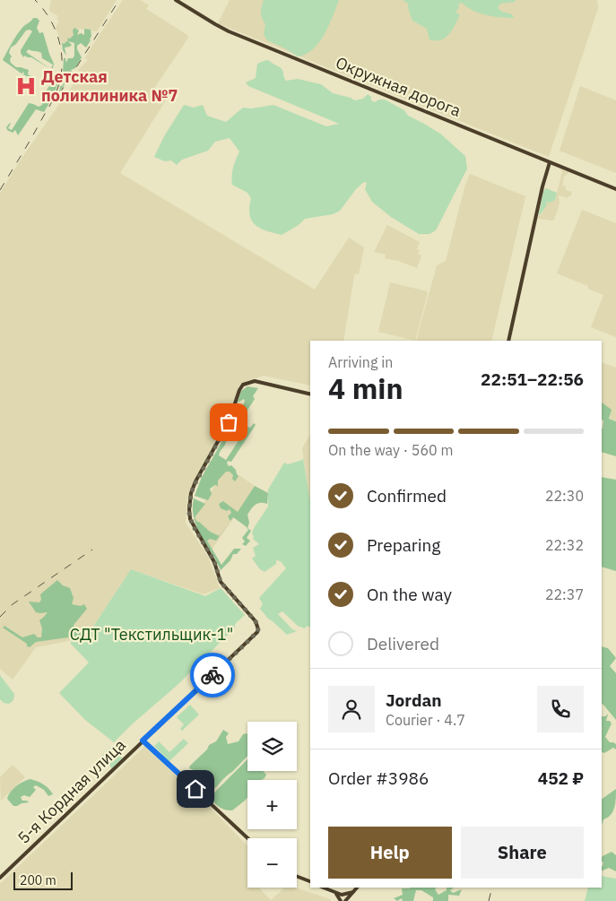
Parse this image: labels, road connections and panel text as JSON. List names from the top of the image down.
{
  "streets": {
    "main road": ["Окружная дорога", "5-я Кордная улица"]
  },
  "parks": ["СДТ \"Текстильщик-1\""],
  "places": {
    "hospital": ["Детская поликлиника №7"]
  },
  "scale_bar": "200 m",
  "page": {
    "heading": ["4 min", "Arriving in", "22:51–22:56"],
    "panel": [
      "Jordan",
      "Courier · 4.7",
      "Order #3986",
      "452 ₽"
    ],
    "bar": "On the way · 560 m",
    "list": [
      ["Confirmed", "22:30"],
      ["Preparing", "22:32"],
      ["On the way", "22:37"],
      "Delivered"
    ],
    "map_buttons": ["+", "−"],
    "buttons": ["Help", "Share"],
    "scale": "200 m"
  }
}
